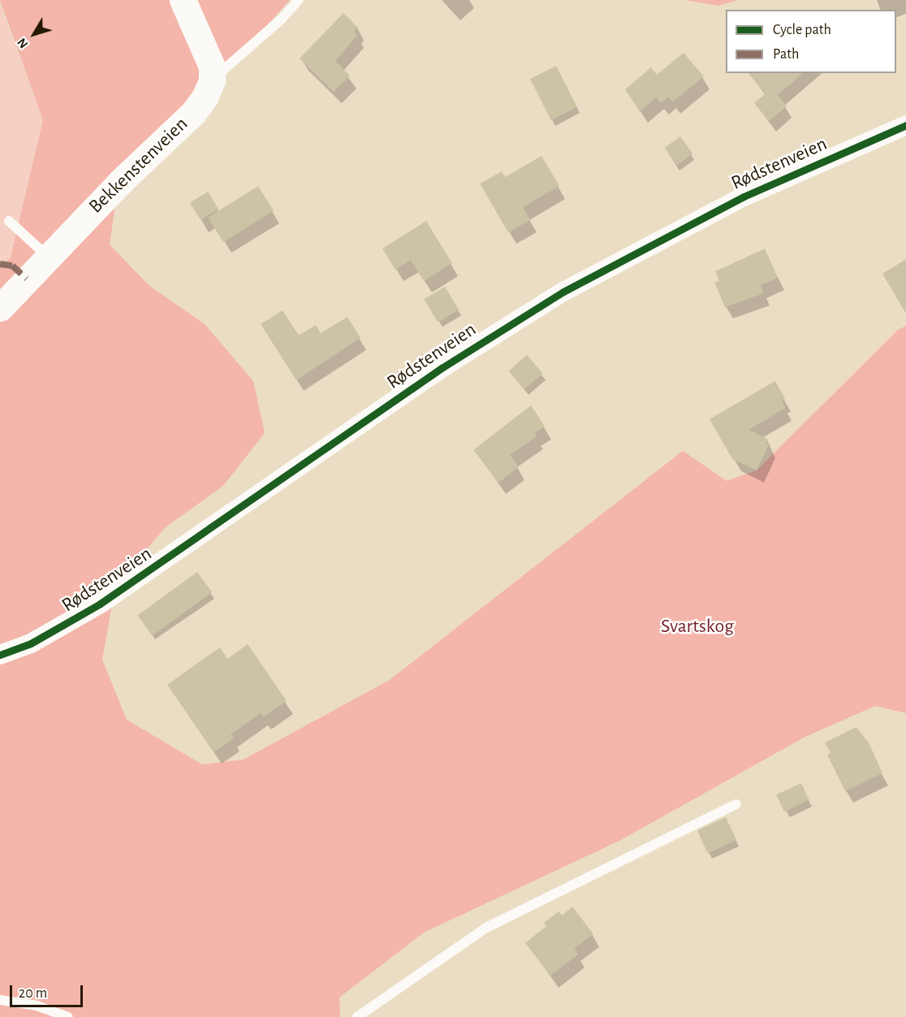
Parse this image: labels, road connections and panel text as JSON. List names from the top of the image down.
{
  "streets": {
    "main road": ["Bekkenstenveien"],
    "street": ["Rødstenveien"]
  },
  "parks": ["Svartskog"],
  "legend": ["Cycle path", "Path"],
  "scale_bar": "20 m",
  "north": "bottom left"
}
